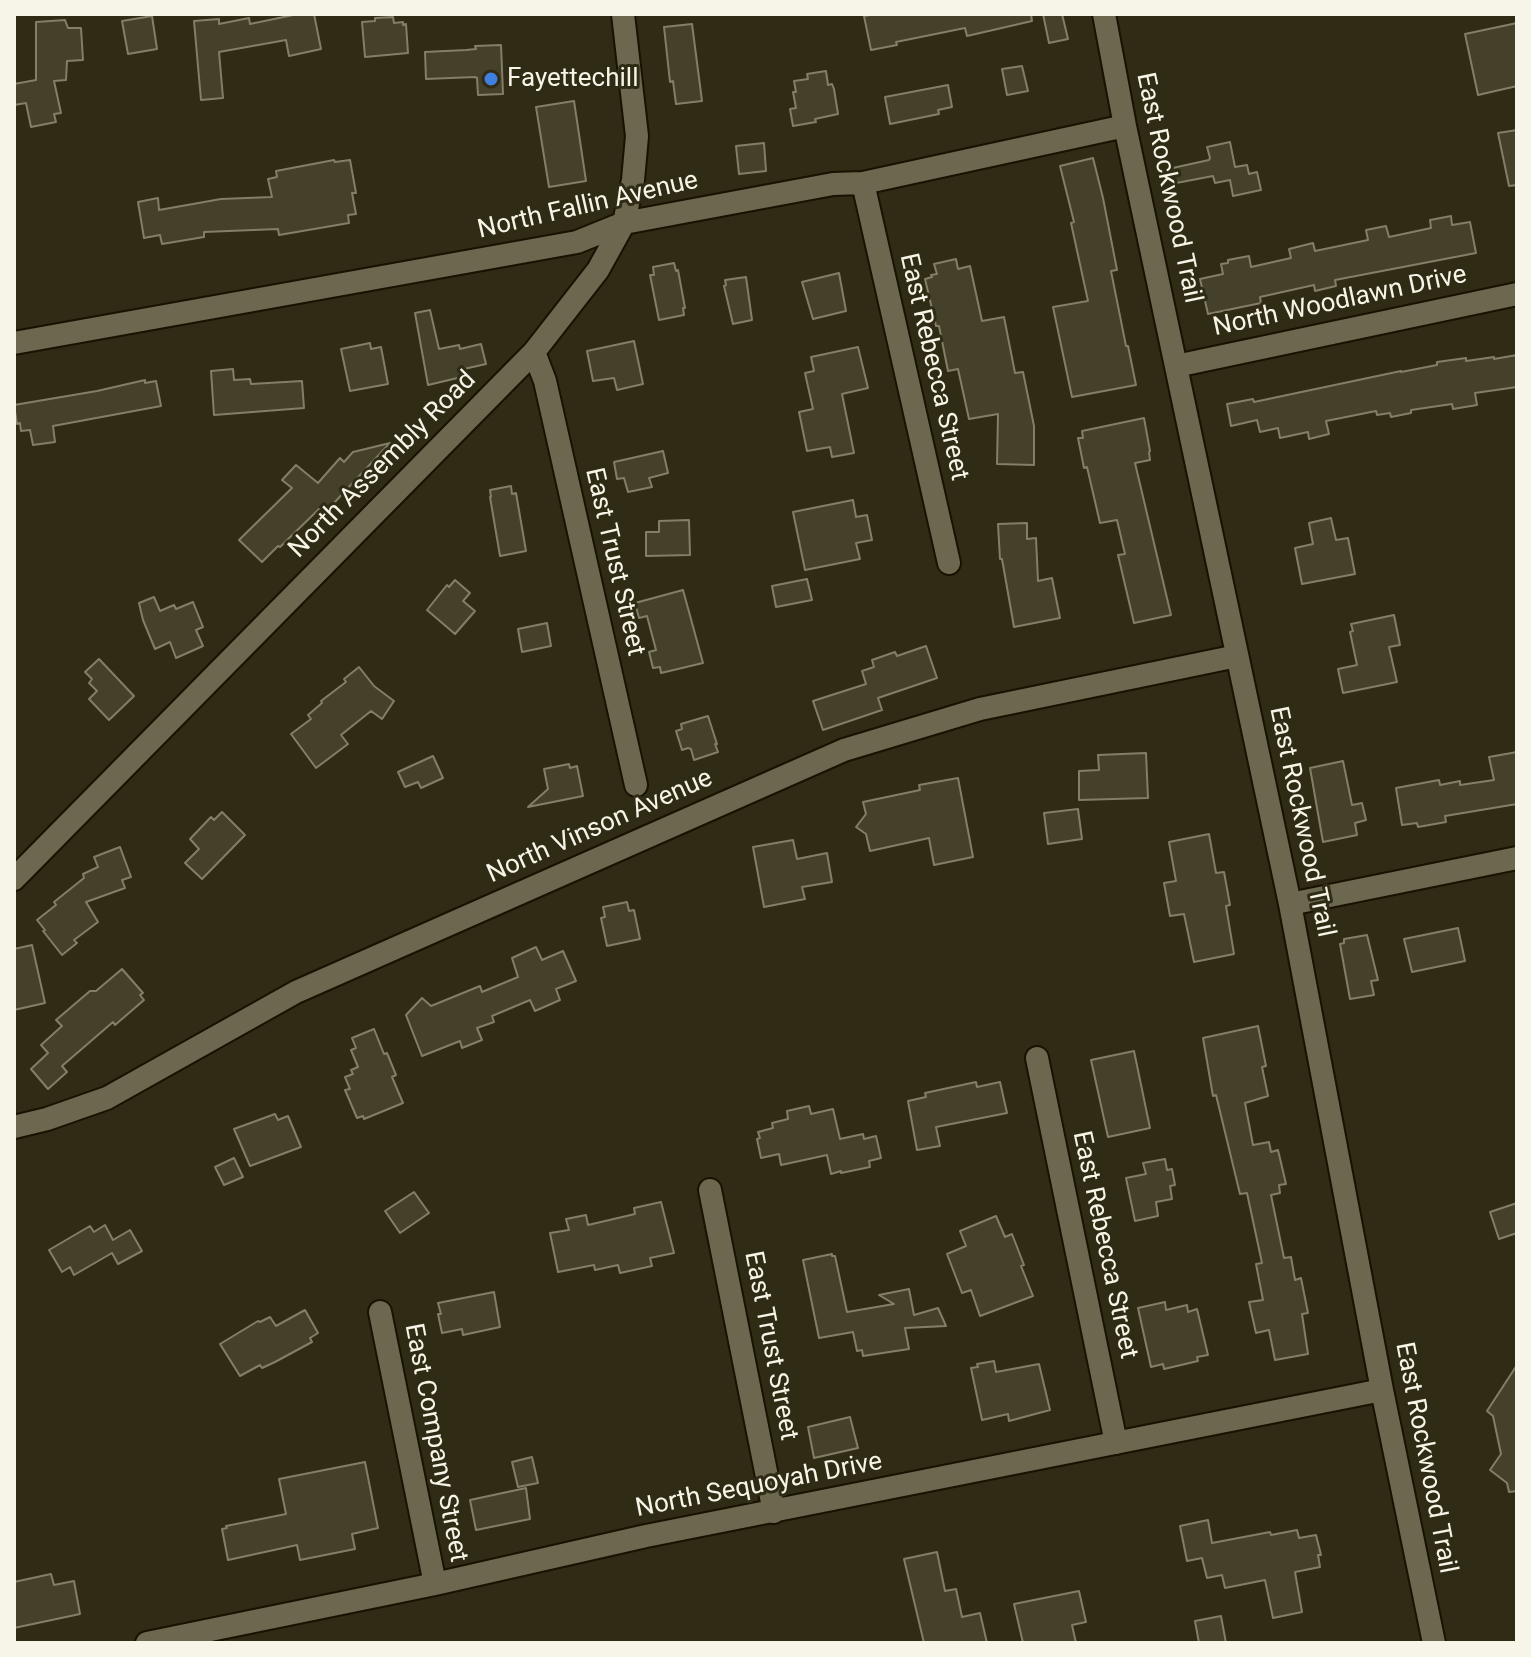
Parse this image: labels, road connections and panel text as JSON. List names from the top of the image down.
{
  "streets": {
    "street": [
      "East Rockwood Trail",
      "North Fallin Avenue",
      "North Woodlawn Drive",
      "East Rebecca Street",
      "North Assembly Road",
      "East Trust Street",
      "North Vinson Avenue",
      "East Company Street",
      "North Sequoyah Drive"
    ]
  },
  "crossings": [
    ["East Rockwood Trail", "North Fallin Avenue"],
    ["East Rockwood Trail", "North Woodlawn Drive"],
    ["East Rockwood Trail", "North Vinson Avenue"],
    ["East Rockwood Trail", "North Sequoyah Drive"],
    ["North Fallin Avenue", "East Rebecca Street"],
    ["North Fallin Avenue", "North Assembly Road"],
    ["East Rebecca Street", "North Sequoyah Drive"],
    ["North Assembly Road", "East Trust Street"],
    ["East Trust Street", "North Sequoyah Drive"],
    ["East Company Street", "North Sequoyah Drive"]
  ],
  "places": ["Fayettechill"]
}
